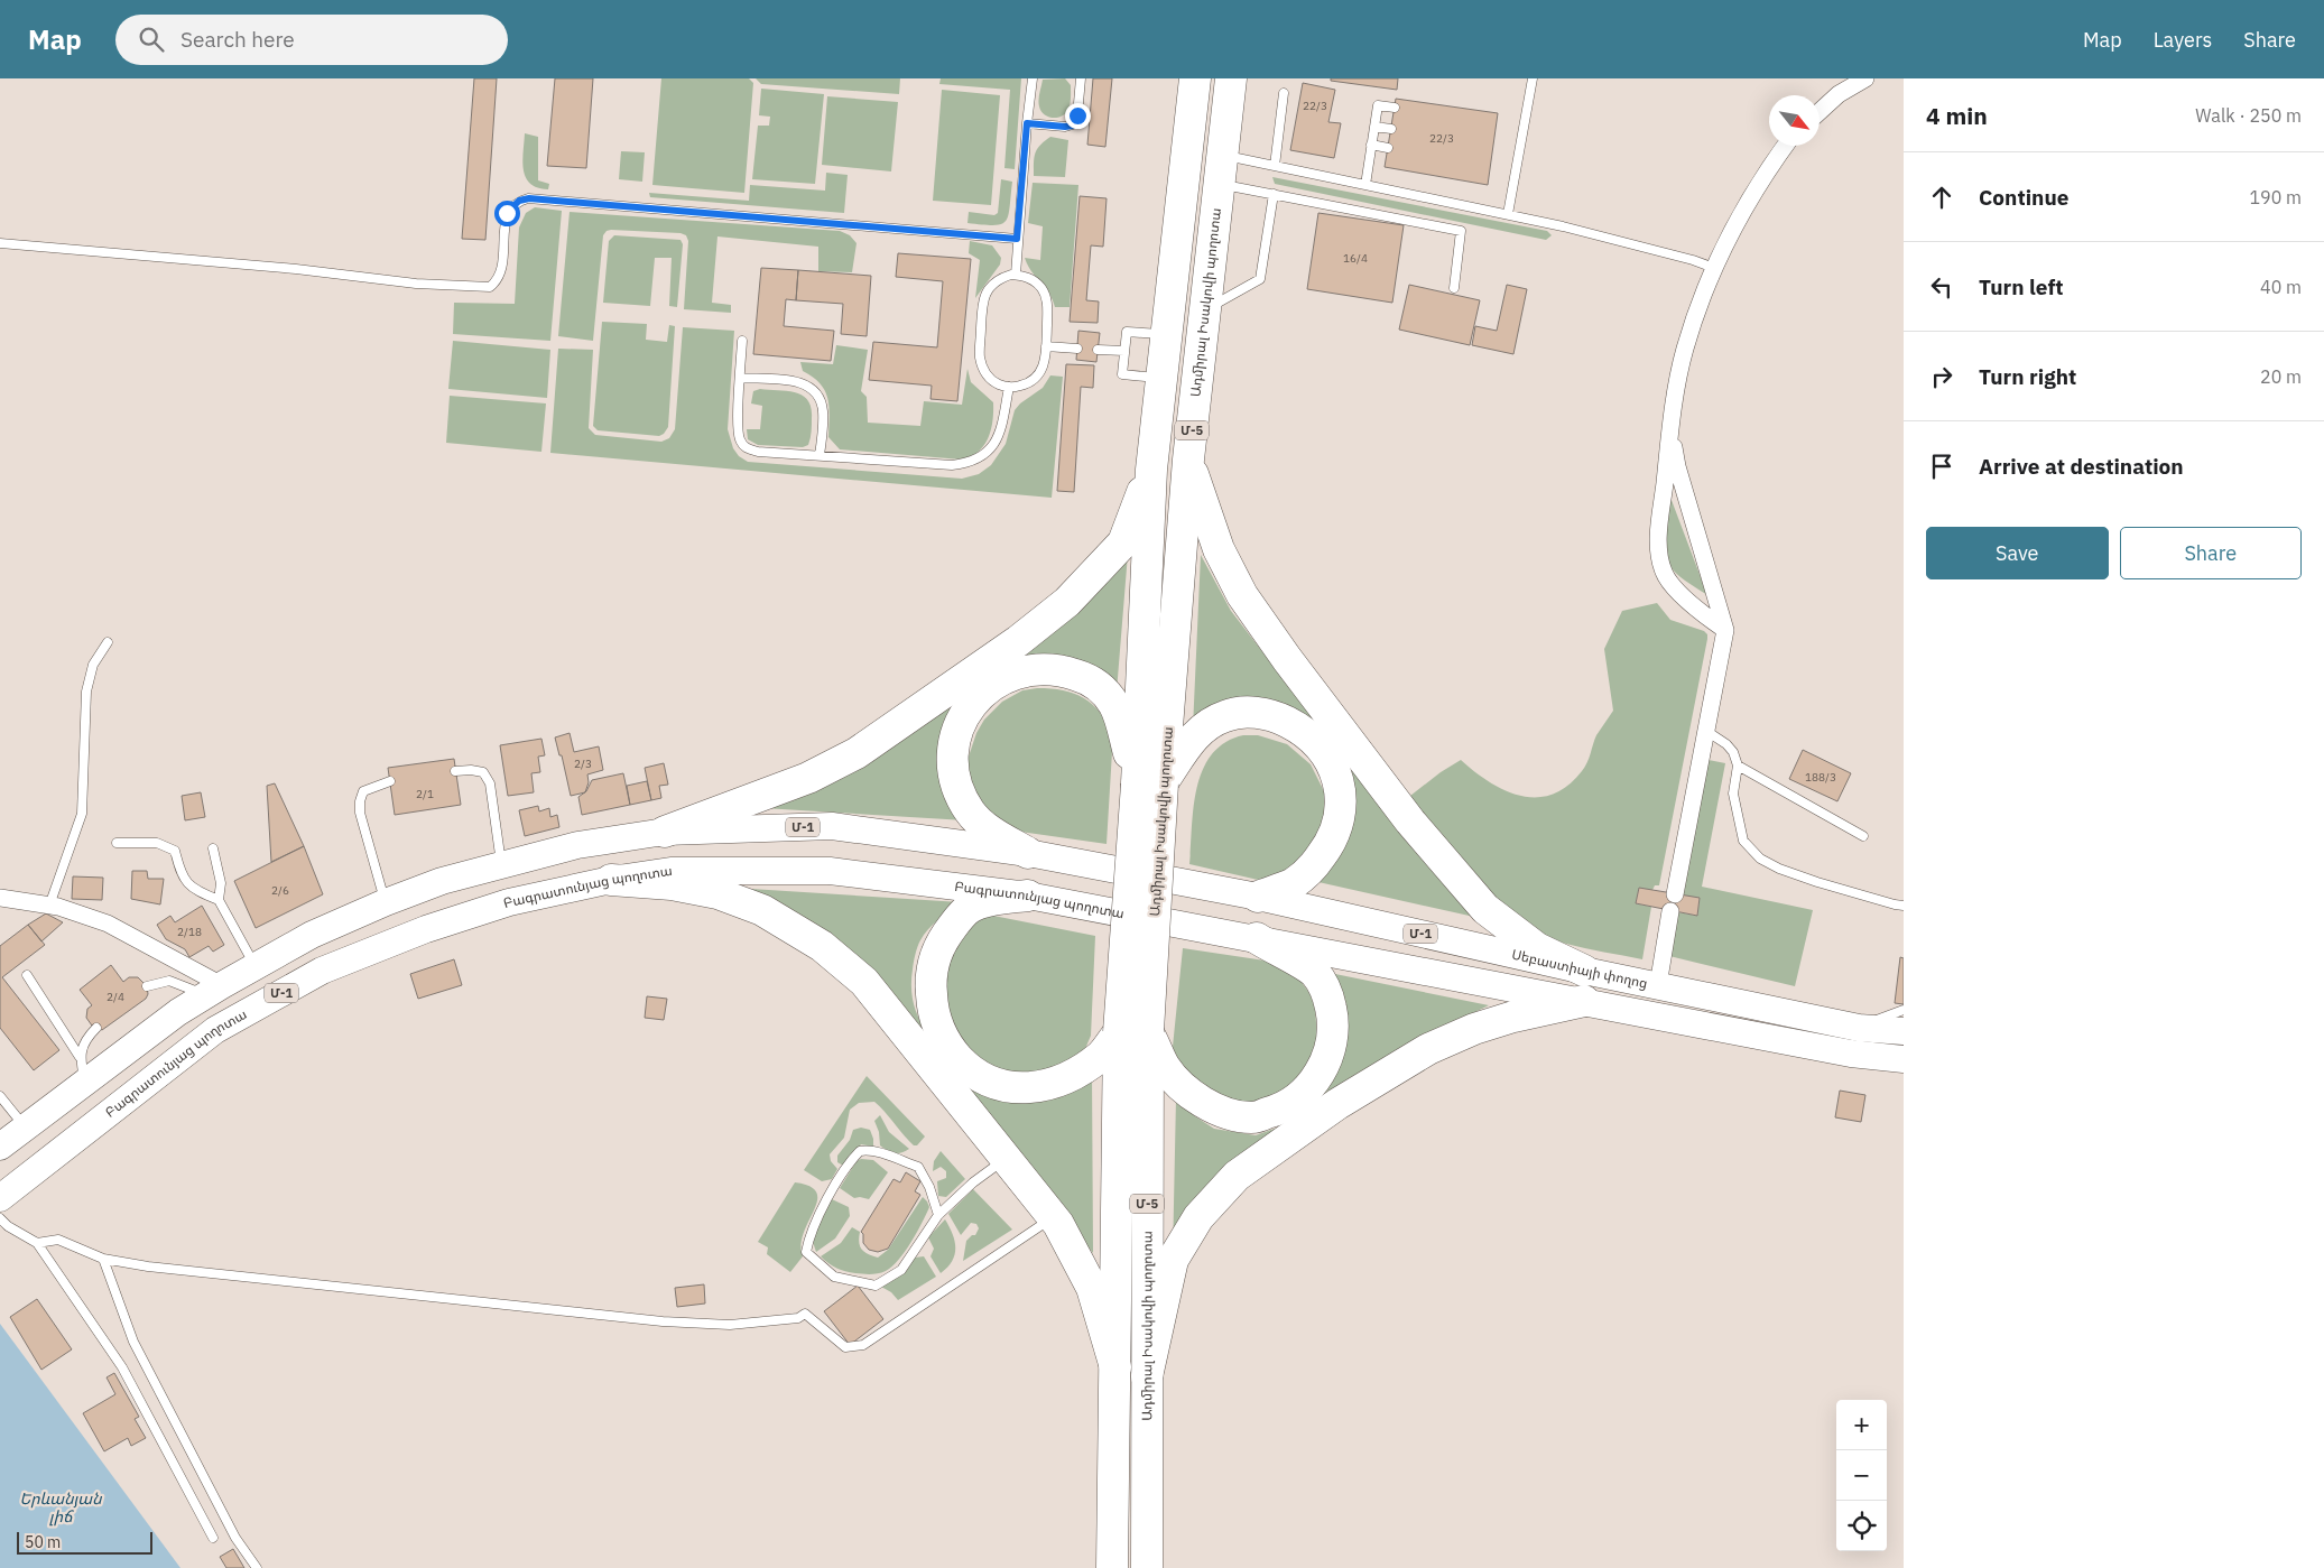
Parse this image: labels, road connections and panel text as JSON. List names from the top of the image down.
{
  "streets": {
    "highway": ["Ադմիրալ Իսակովի պողոտա", "Մ-5"],
    "main road": ["Մ-1", "Բագրատունյաց պողոտա", "Սեբաստիայի փողոց"]
  },
  "crossings": [
    ["Մ-1", "Բագրատունյաց պողոտա"],
    ["Մ-1", "Սեբաստիայի փողոց"]
  ],
  "water": ["Երևանյան լիճ"],
  "house_numbers": [
    "22/3",
    "22/3",
    "16/4",
    "2/3",
    "188/3",
    "2/1",
    "2/6",
    "2/18",
    "2/4"
  ],
  "scale_bar": "50 m",
  "north": "bottom right",
  "page": {
    "header": "Map",
    "search": "Search here",
    "nav": ["Map", "Layers", "Share"],
    "heading": ["4 min", "Walk · 250 m"],
    "list": [
      ["Continue", "190 m"],
      ["Turn left", "40 m"],
      ["Turn right", "20 m"],
      "Arrive at destination"
    ],
    "buttons": ["Save", "Share"],
    "map_buttons": ["+", "−"],
    "scale": "50 m"
  }
}
